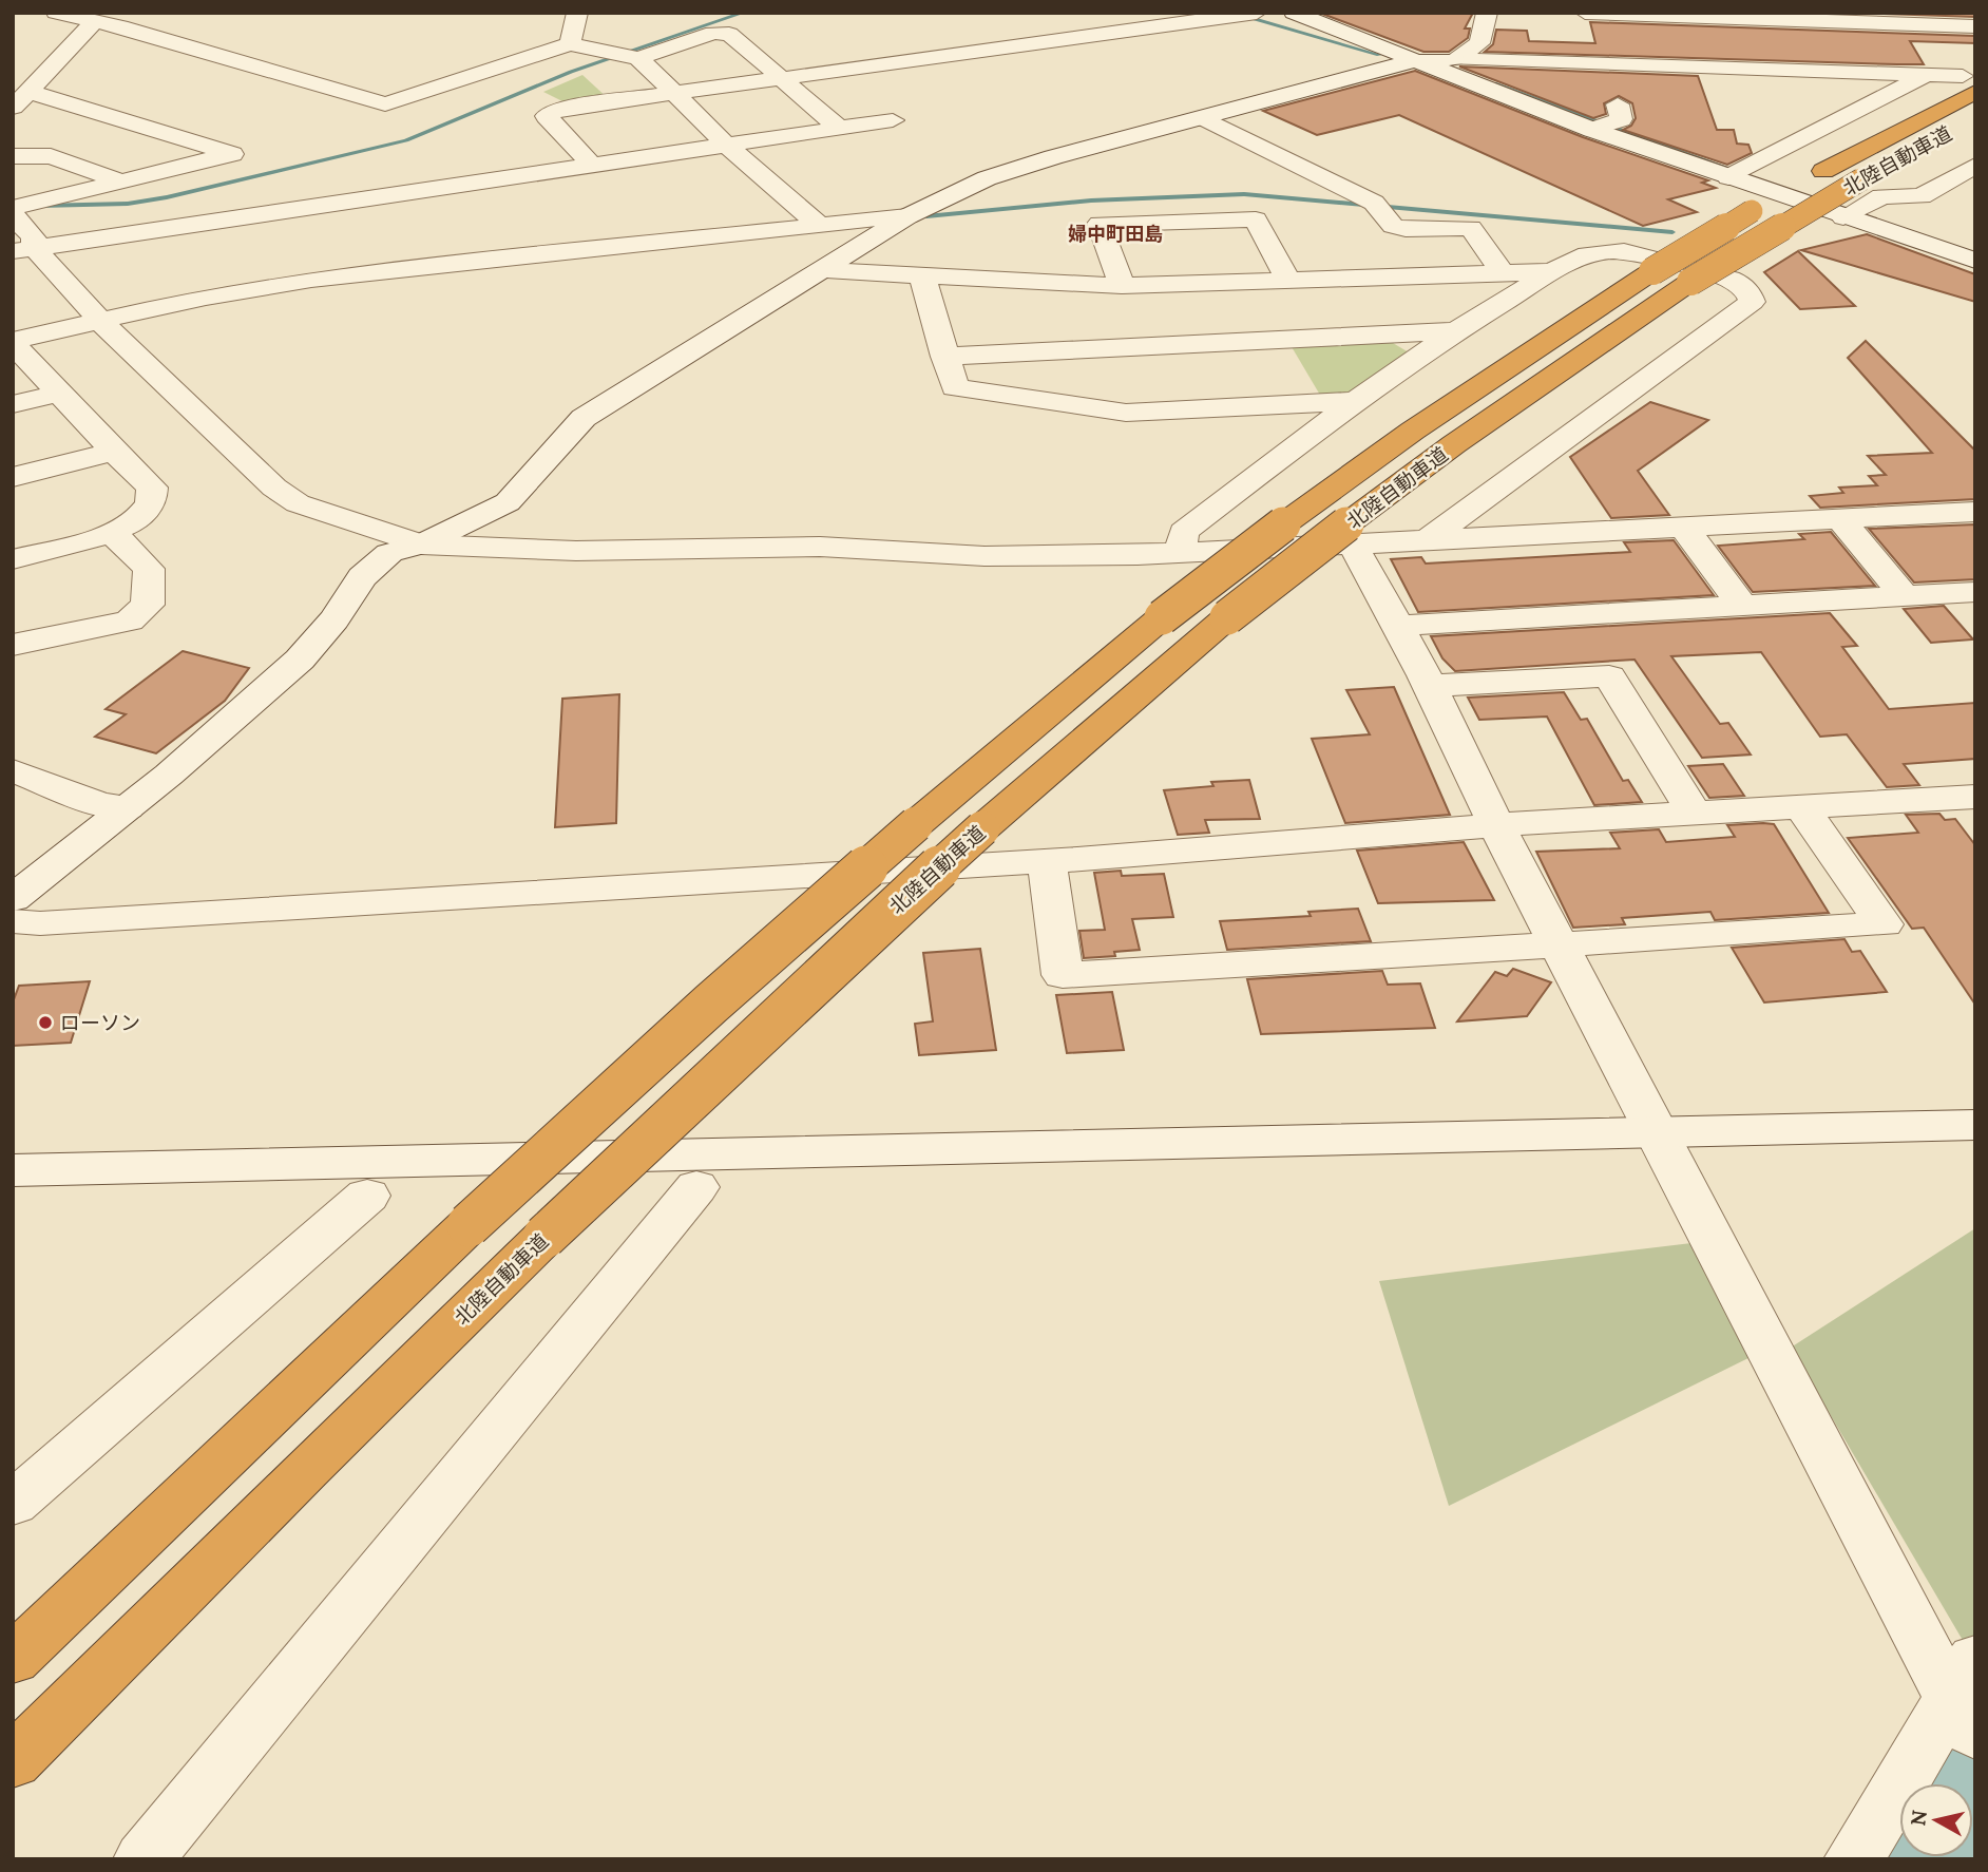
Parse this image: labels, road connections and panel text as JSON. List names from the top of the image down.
{
  "streets": {
    "highway": ["北陸自動車道"]
  },
  "districts": ["婦中町田島"],
  "places": ["ローソン"],
  "north": "left"
}
